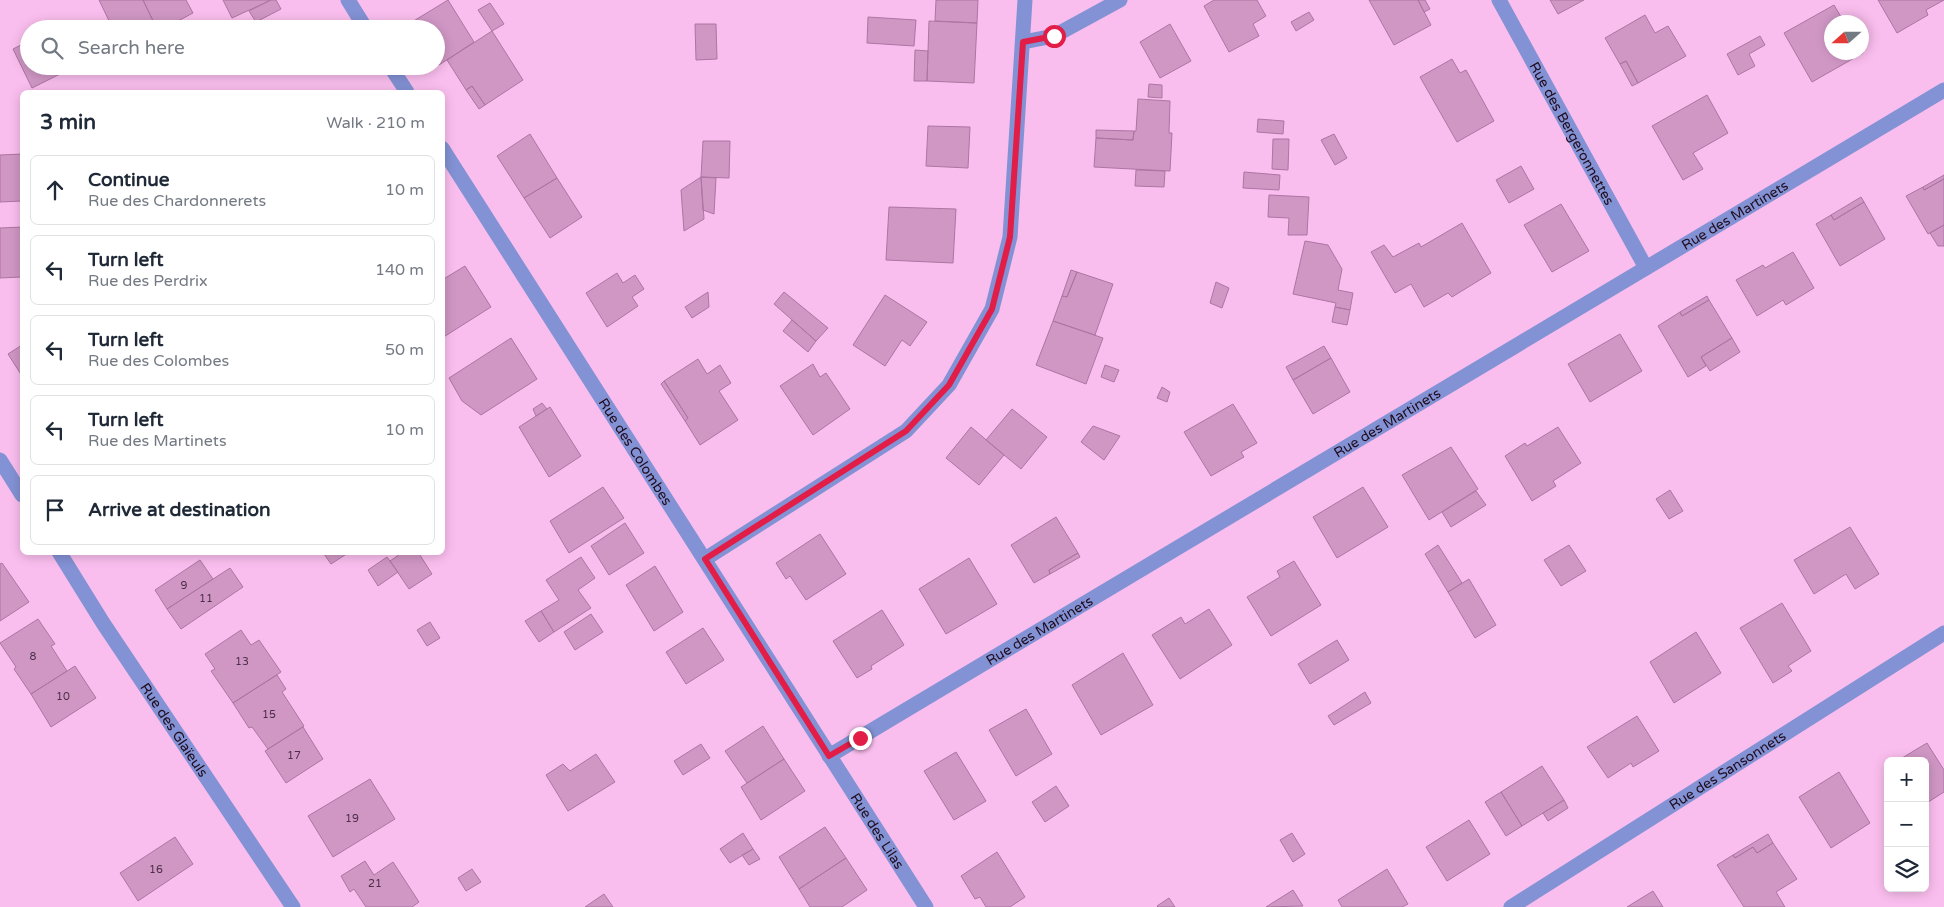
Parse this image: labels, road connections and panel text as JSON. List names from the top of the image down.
{
  "streets": {
    "street": [
      "Rue des Bergeronnettes",
      "Rue des Martinets",
      "Rue des Colombes",
      "Rue des Glaïeuls",
      "Rue des Sansonnets",
      "Rue des Lilas"
    ]
  },
  "crossings": [
    ["Rue des Bergeronnettes", "Rue des Martinets"],
    ["Rue des Martinets", "Rue des Colombes"],
    ["Rue des Martinets", "Rue des Lilas"],
    ["Rue des Colombes", "Rue des Lilas"]
  ],
  "house_numbers": [
    "9",
    "11",
    "8",
    "13",
    "10",
    "15",
    "17",
    "19",
    "16",
    "21"
  ],
  "north": "left",
  "page": {
    "search": "Search here",
    "heading": ["3 min", "Walk · 210 m"],
    "list": [
      ["Continue", "Rue des Chardonnerets", "10 m"],
      ["Turn left", "Rue des Perdrix", "140 m"],
      ["Turn left", "Rue des Colombes", "50 m"],
      ["Turn left", "Rue des Martinets", "10 m"],
      "Arrive at destination"
    ],
    "map_buttons": ["+", "−"]
  }
}
